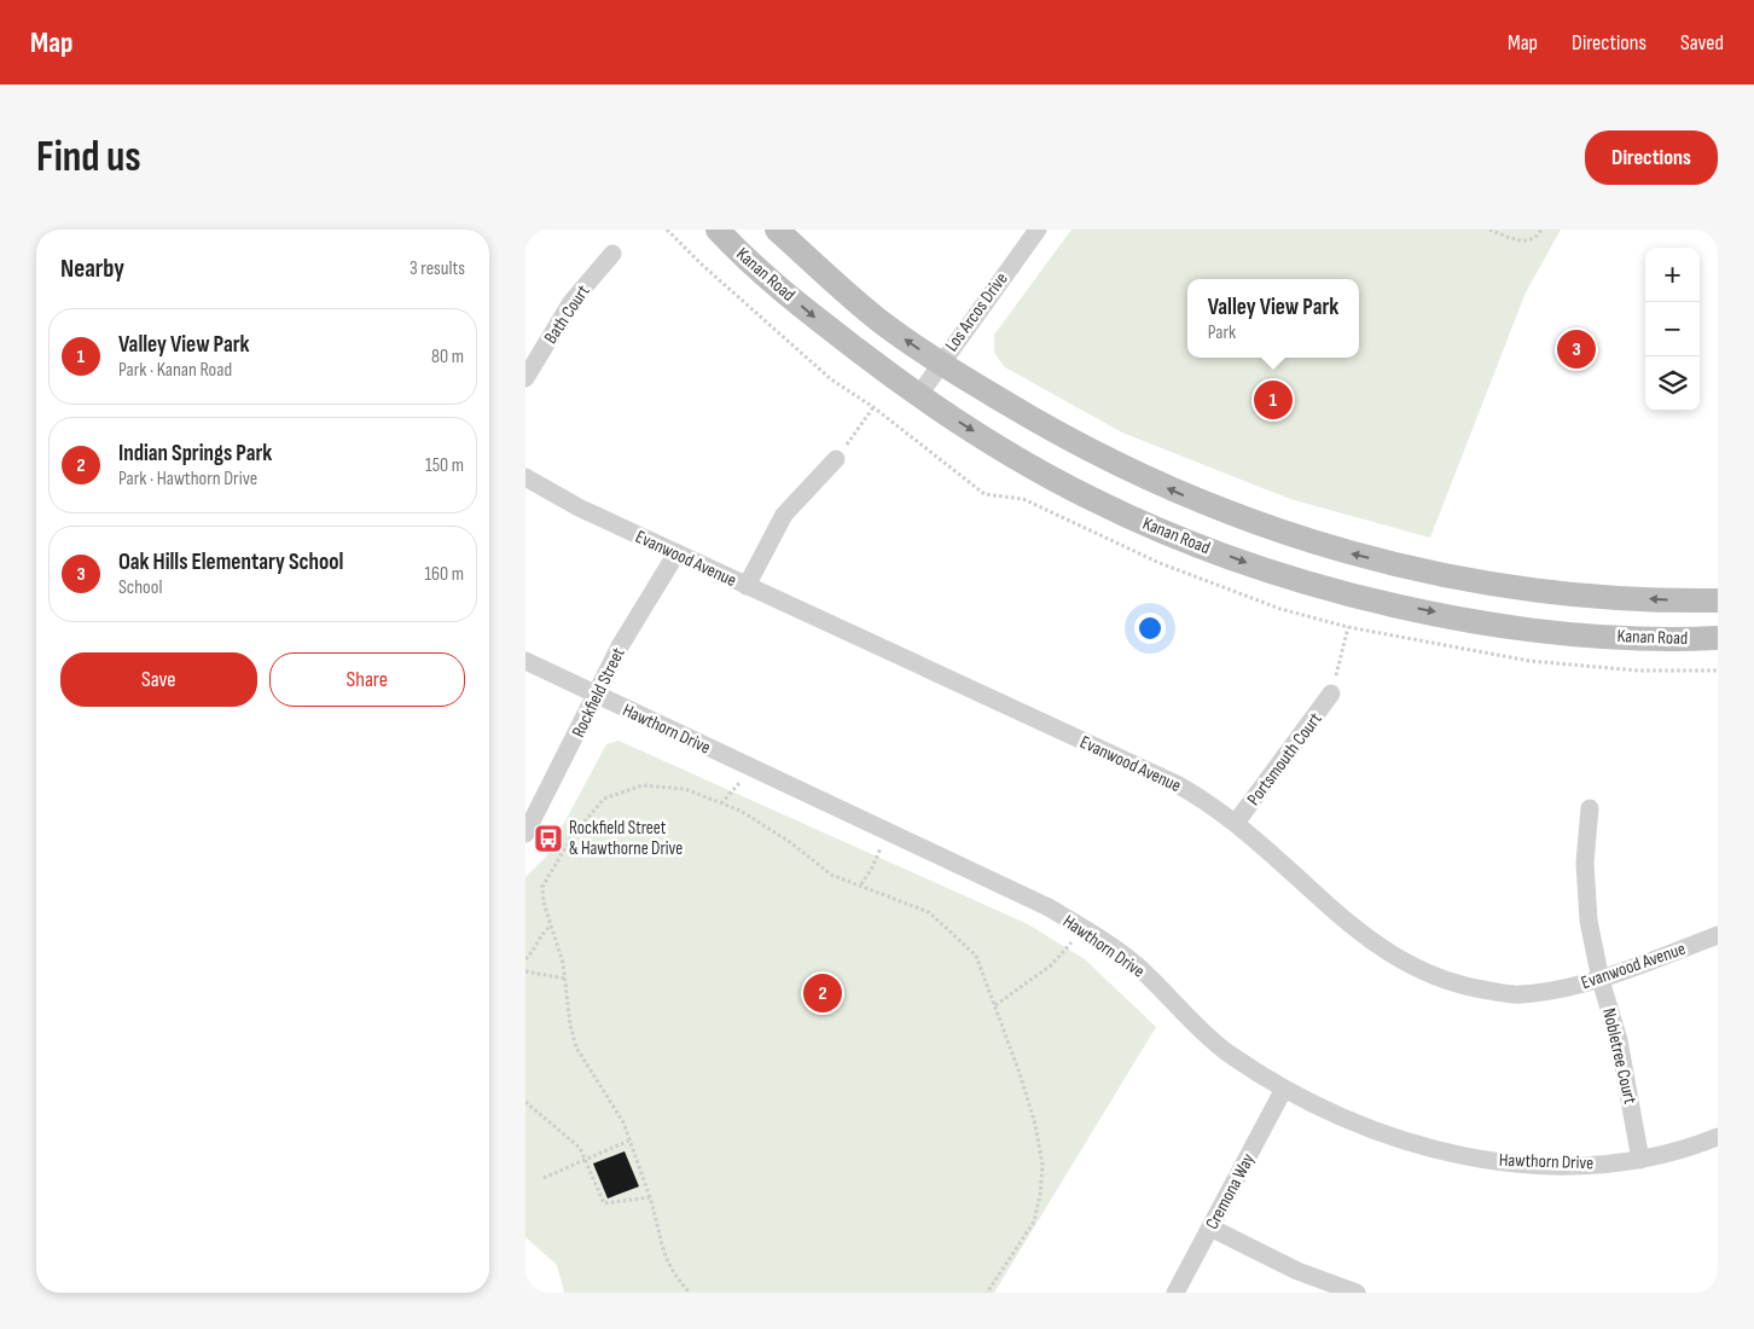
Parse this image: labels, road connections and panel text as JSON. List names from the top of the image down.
{
  "streets": {
    "main road": ["Kanan Road"],
    "street": [
      "Los Arcos Drive",
      "Bath Court",
      "Evanwood Avenue",
      "Rockfield Street",
      "Hawthorn Drive",
      "Portsmouth Court",
      "Nobletree Court",
      "Cremona Way"
    ]
  },
  "crossings": [
    ["Kanan Road", "Los Arcos Drive"],
    ["Evanwood Avenue", "Rockfield Street"],
    ["Evanwood Avenue", "Portsmouth Court"],
    ["Evanwood Avenue", "Nobletree Court"],
    ["Rockfield Street", "Hawthorn Drive"],
    ["Hawthorn Drive", "Nobletree Court"],
    ["Hawthorn Drive", "Cremona Way"]
  ],
  "places": {
    "bus stop": ["Rockfield Street & Hawthorne Drive"]
  },
  "page": {
    "header": "Map",
    "nav": ["Map", "Directions", "Saved"],
    "buttons": [
      "Directions",
      ["Save", "Share"]
    ],
    "title": "Find us",
    "heading": ["Nearby", "3 results"],
    "map_buttons": ["+", "−"],
    "popup": ["Valley View Park", "Park"],
    "list": [
      {
        "mark": "1",
        "name": "Valley View Park",
        "note": "Park · Kanan Road",
        "value": "80 m"
      },
      {
        "mark": "2",
        "name": "Indian Springs Park",
        "note": "Park · Hawthorn Drive",
        "value": "150 m"
      },
      {
        "mark": "3",
        "name": "Oak Hills Elementary School",
        "note": "School",
        "value": "160 m"
      }
    ],
    "pins": ["3", "1", "2"]
  }
}
